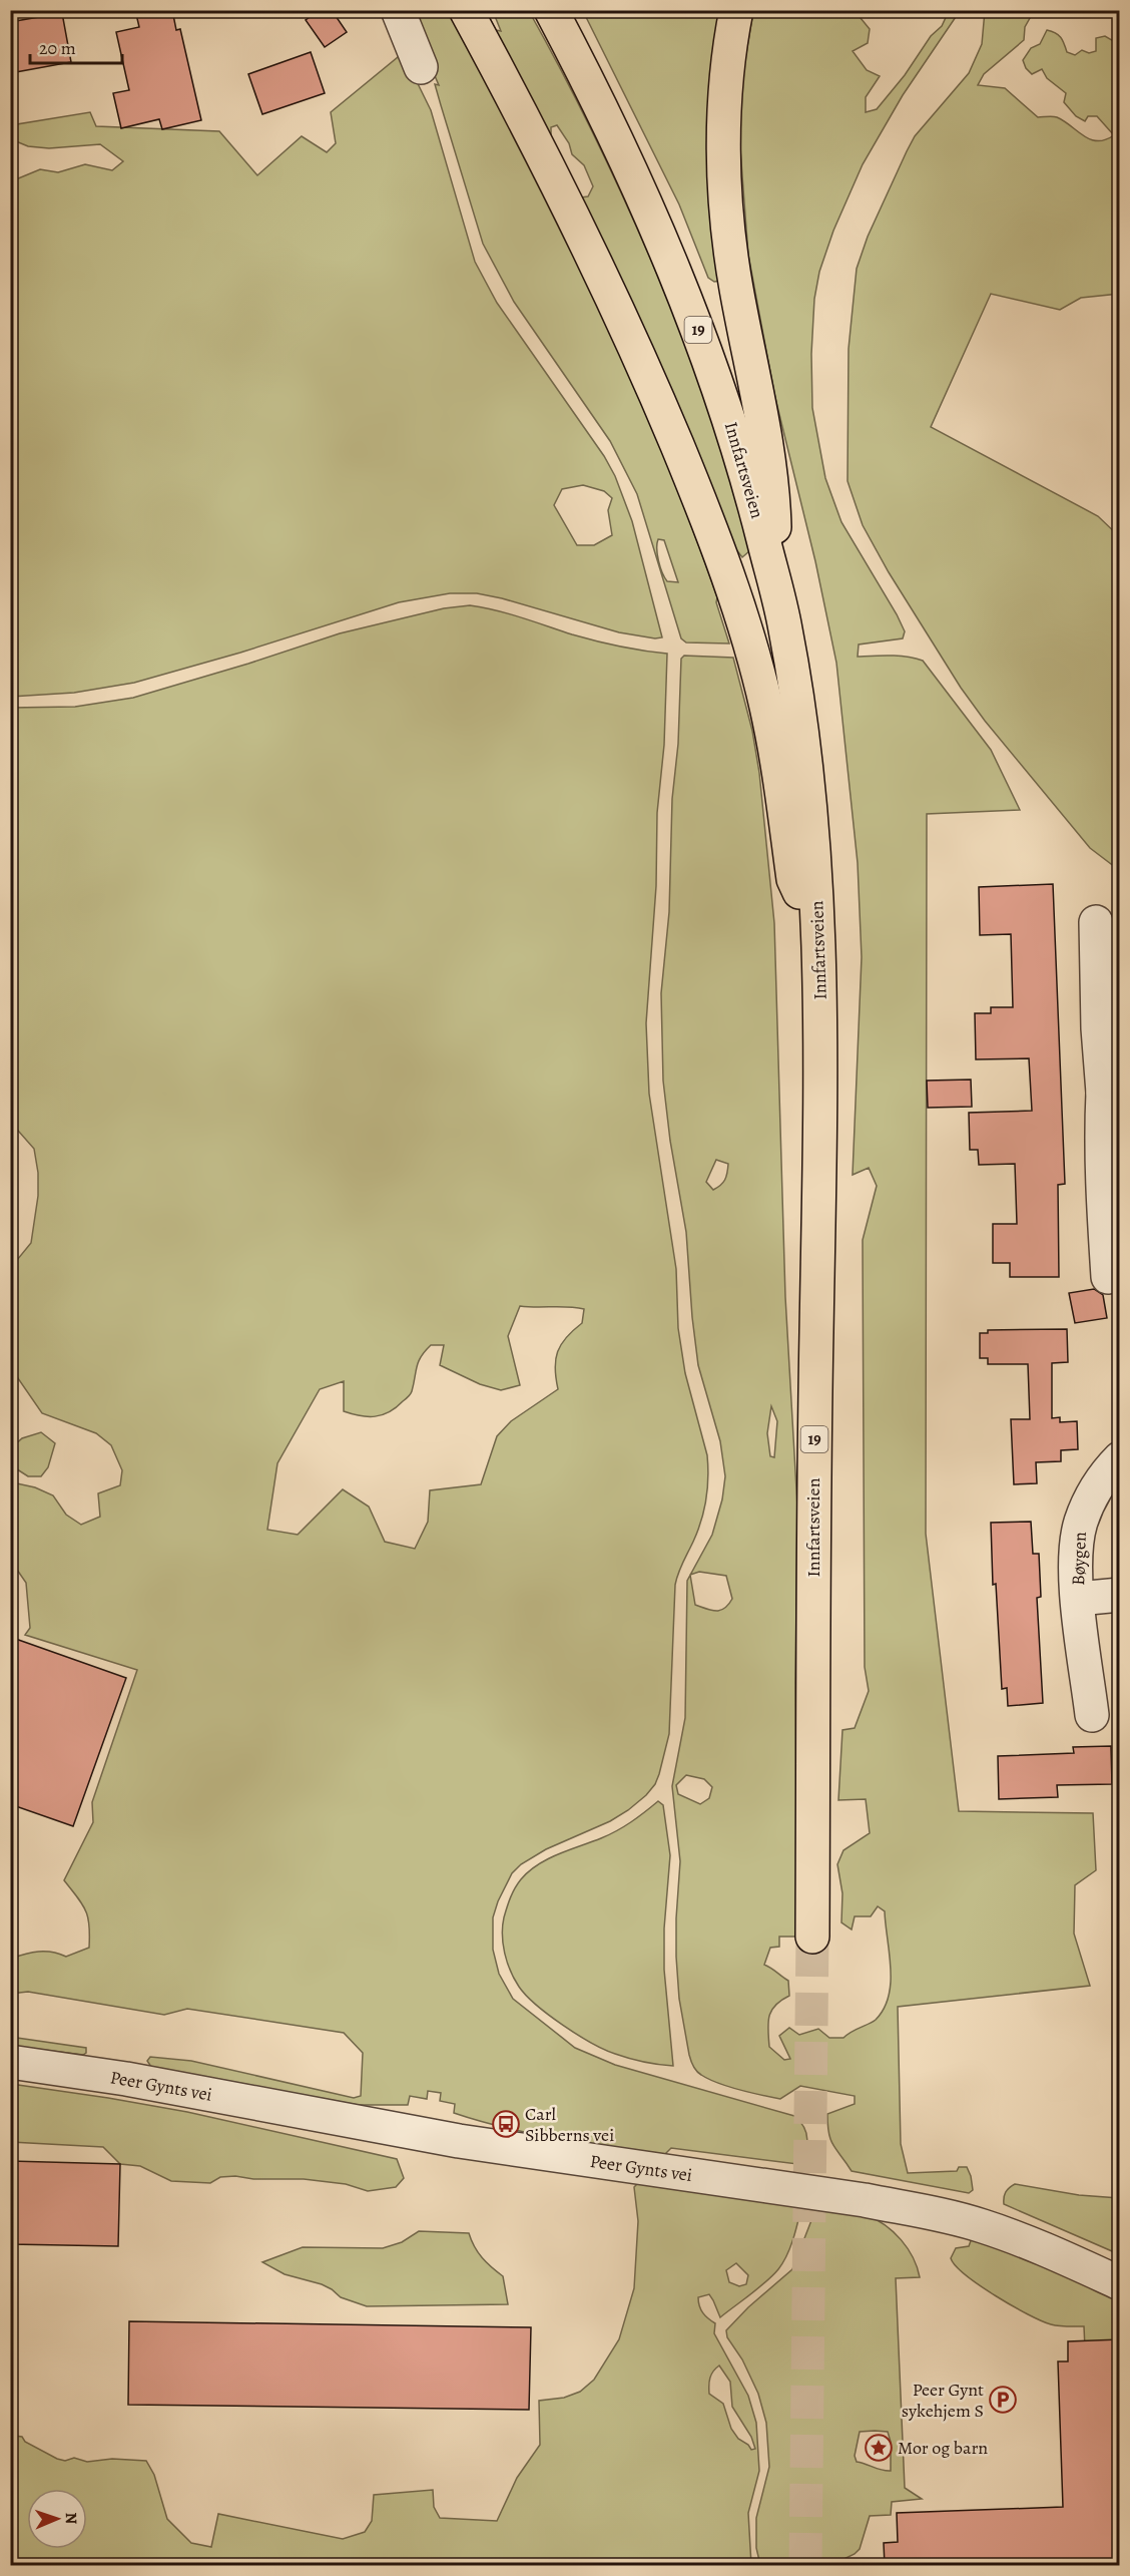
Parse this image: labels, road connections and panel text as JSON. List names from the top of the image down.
{
  "streets": {
    "highway": ["19", "Innfartsveien"],
    "street": ["Bøygen", "Peer Gynts vei"]
  },
  "places": {
    "bus stop": ["Carl Sibberns vei"],
    "parking": ["Peer Gynt sykehjem S"],
    "place": ["Mor og barn"]
  },
  "scale_bar": "20 m",
  "north": "right"
}
